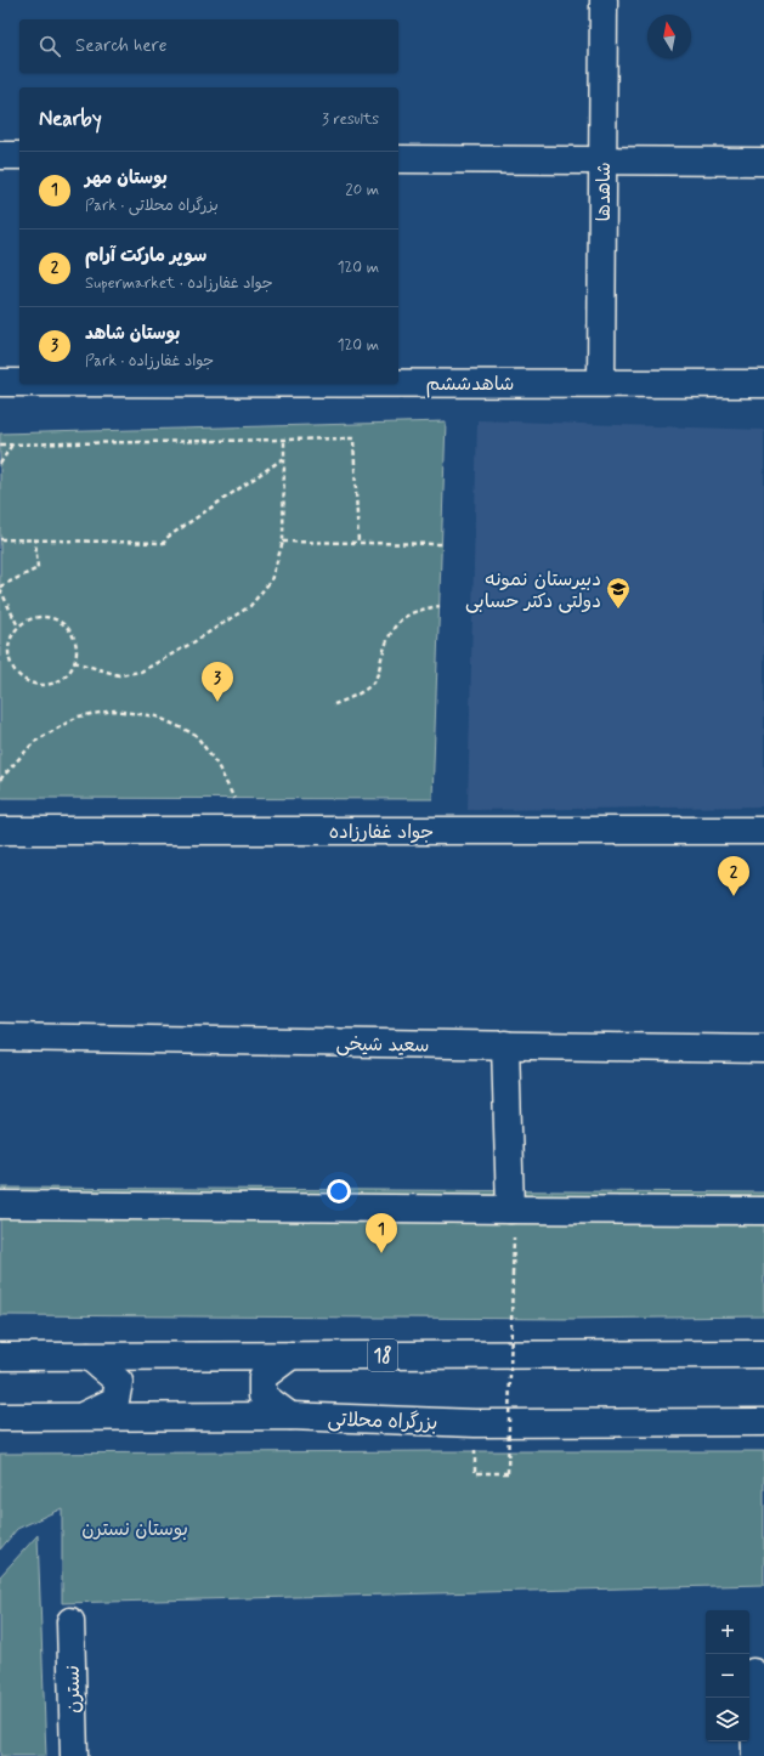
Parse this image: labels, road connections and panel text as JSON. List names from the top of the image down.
{
  "streets": {
    "main road": [
      "شاهدها",
      "شاهدششم",
      "جواد غفارزاده",
      "سعید شیخی",
      "18",
      "بزرگراه محلاتی",
      "نسترن"
    ]
  },
  "crossings": [
    ["شاهدها", "شاهدششم"]
  ],
  "parks": ["بوستان نسترن"],
  "places": {
    "school or university": ["دبیرستان نمونه دولتی دکتر حسابی"]
  },
  "north": "top",
  "page": {
    "search": "Search here",
    "heading": ["Nearby", "3 results"],
    "list": [
      {
        "mark": "1",
        "name": "بوستان مهر",
        "note": "Park · بزرگراه محلاتی",
        "value": "20 m"
      },
      {
        "mark": "2",
        "name": "سوپر مارکت آرام",
        "note": "Supermarket · جواد غفارزاده",
        "value": "120 m"
      },
      {
        "mark": "3",
        "name": "بوستان شاهد",
        "note": "Park · جواد غفارزاده",
        "value": "120 m"
      }
    ],
    "pins": ["3", "2", "1"],
    "map_buttons": ["+", "−"]
  }
}
